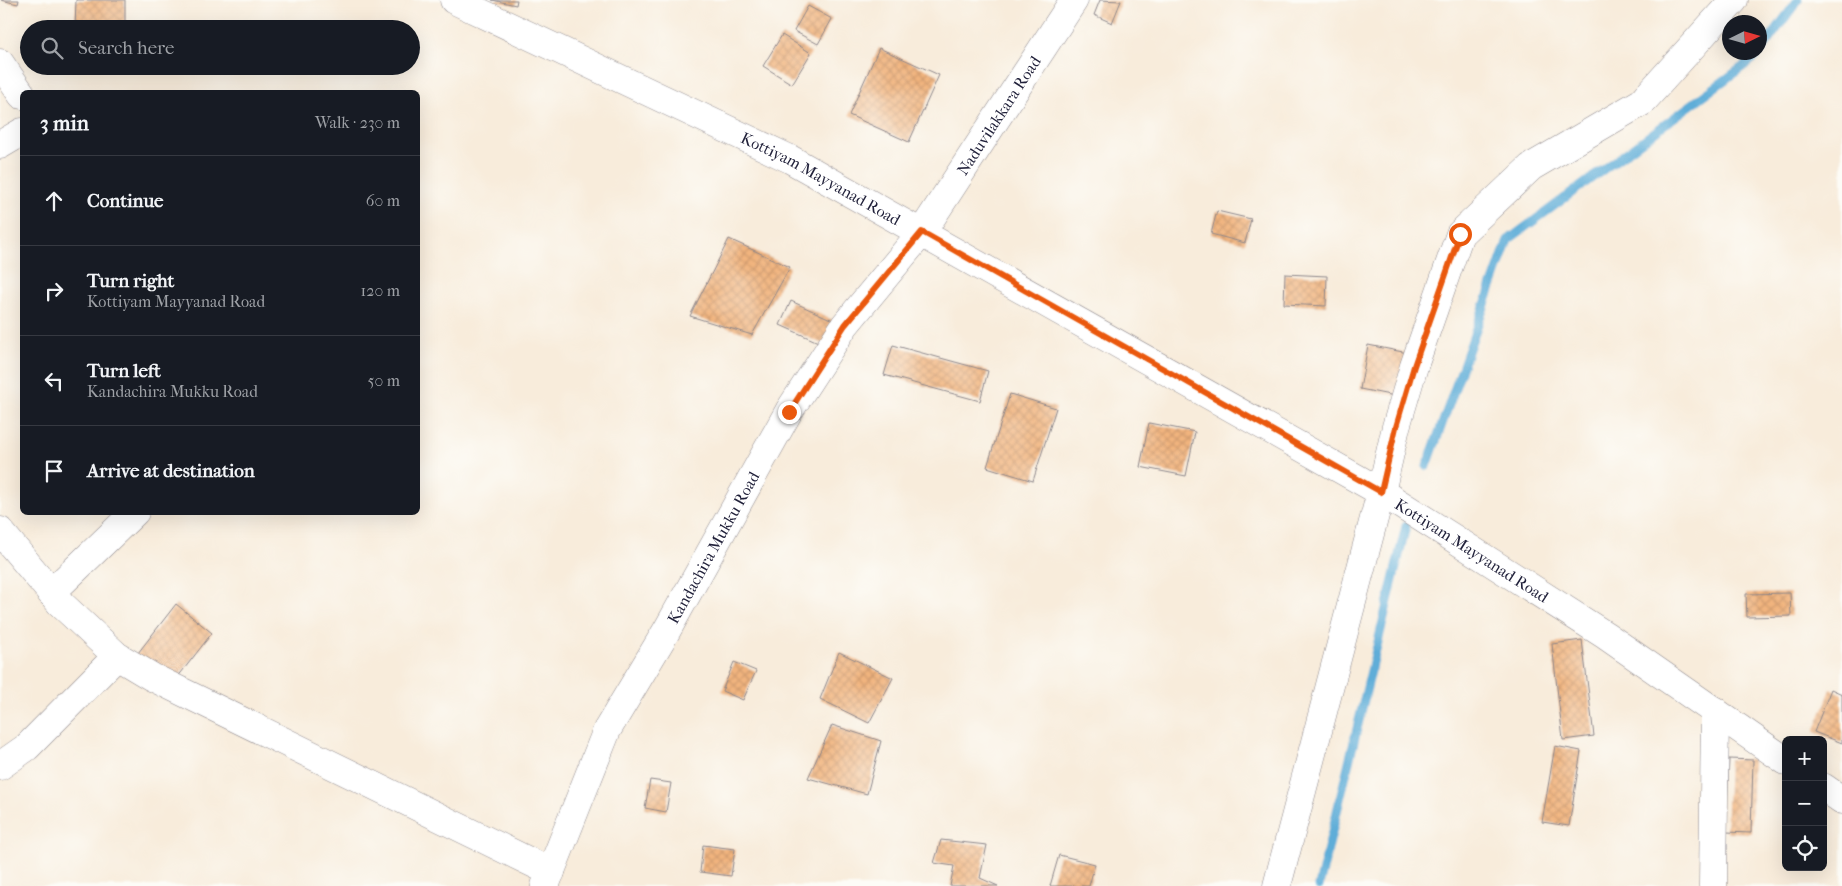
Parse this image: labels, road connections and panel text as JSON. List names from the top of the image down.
{
  "streets": {
    "street": ["Naduvilakkara Road", "Kottiyam Mayyanad Road", "Kandachira Mukku Road"]
  },
  "crossings": [
    ["Naduvilakkara Road", "Kottiyam Mayyanad Road"],
    ["Naduvilakkara Road", "Kandachira Mukku Road"],
    ["Kottiyam Mayyanad Road", "Kandachira Mukku Road"]
  ],
  "north": "right",
  "page": {
    "search": "Search here",
    "heading": ["3 min", "Walk · 230 m"],
    "list": [
      ["Continue", "60 m"],
      ["Turn right", "Kottiyam Mayyanad Road", "120 m"],
      ["Turn left", "Kandachira Mukku Road", "50 m"],
      "Arrive at destination"
    ],
    "map_buttons": ["+", "−"]
  }
}
